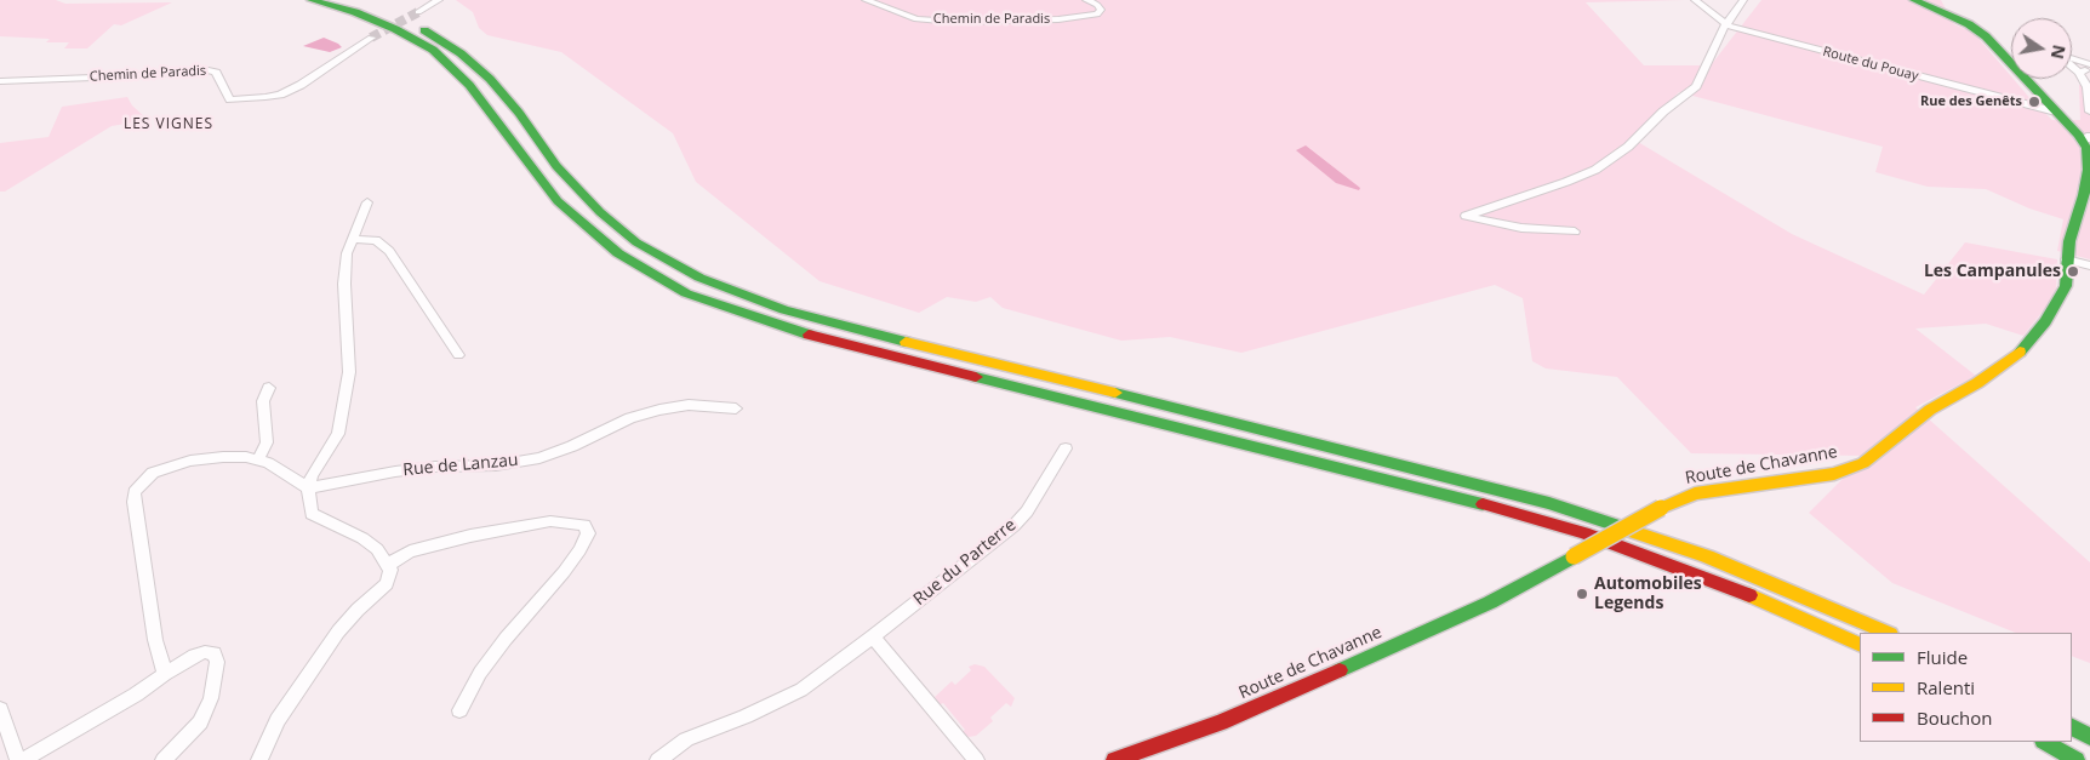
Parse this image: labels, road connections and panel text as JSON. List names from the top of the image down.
{
  "streets": {
    "main road": ["Route de Chavanne"],
    "street": [
      "Chemin de Paradis",
      "Route du Pouay",
      "Rue de Lanzau",
      "Rue du Parterre"
    ]
  },
  "crossings": [
    ["Route du Pouay", "Route de Chavanne"]
  ],
  "districts": ["LES VIGNES"],
  "places": ["Rue des Genêts", "Les Campanules", "Automobiles Legends"],
  "legend": ["Fluide", "Ralenti", "Bouchon"],
  "north": "right"
}
